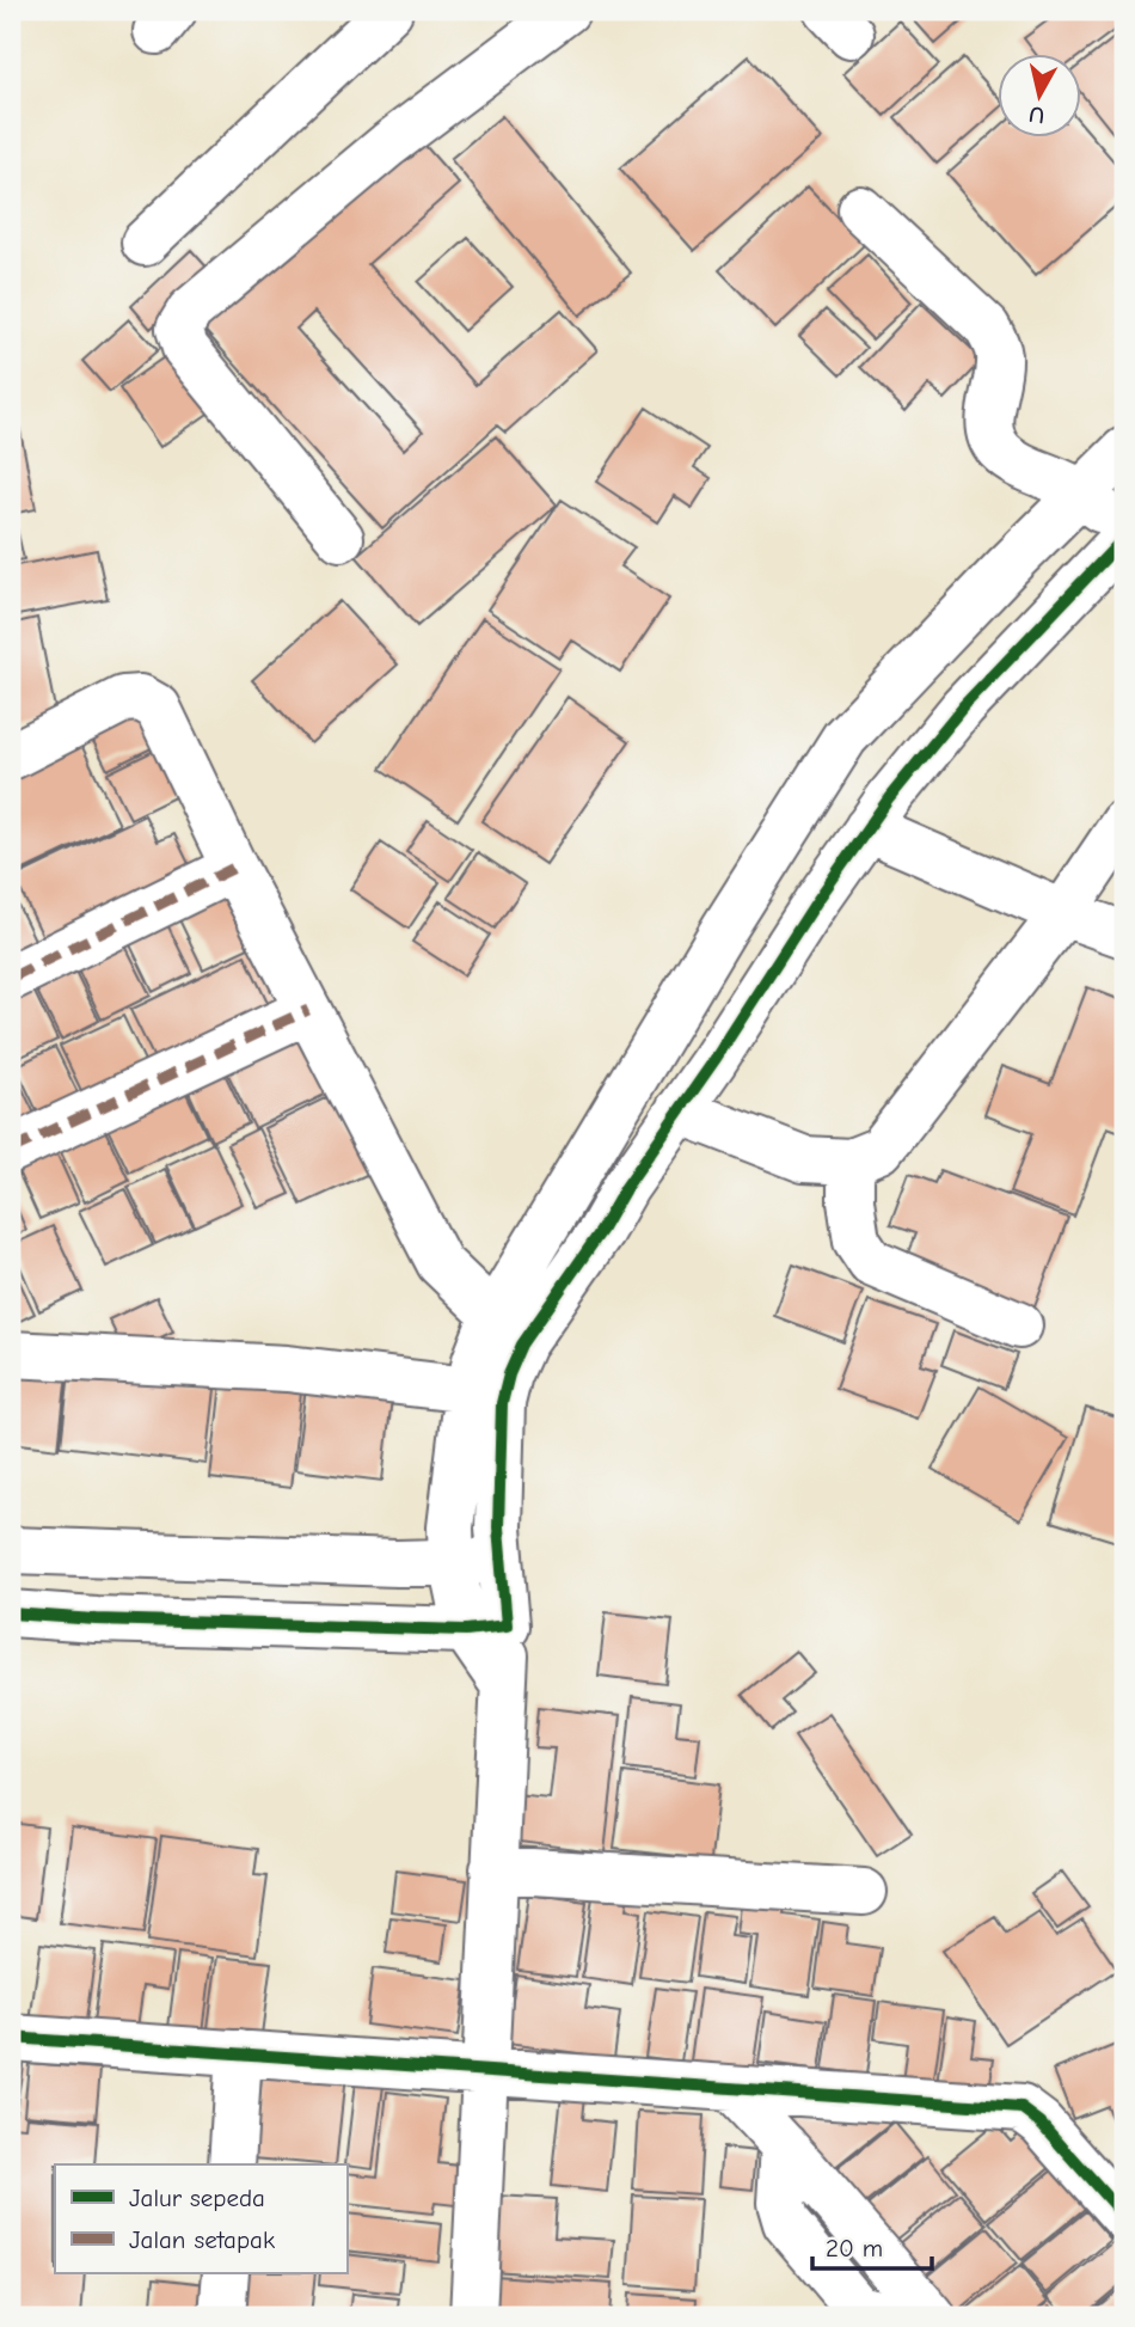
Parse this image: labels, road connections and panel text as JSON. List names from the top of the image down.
{
  "legend": ["Jalur sepeda", "Jalan setapak"],
  "scale_bar": "20 m",
  "north": "bottom"
}
